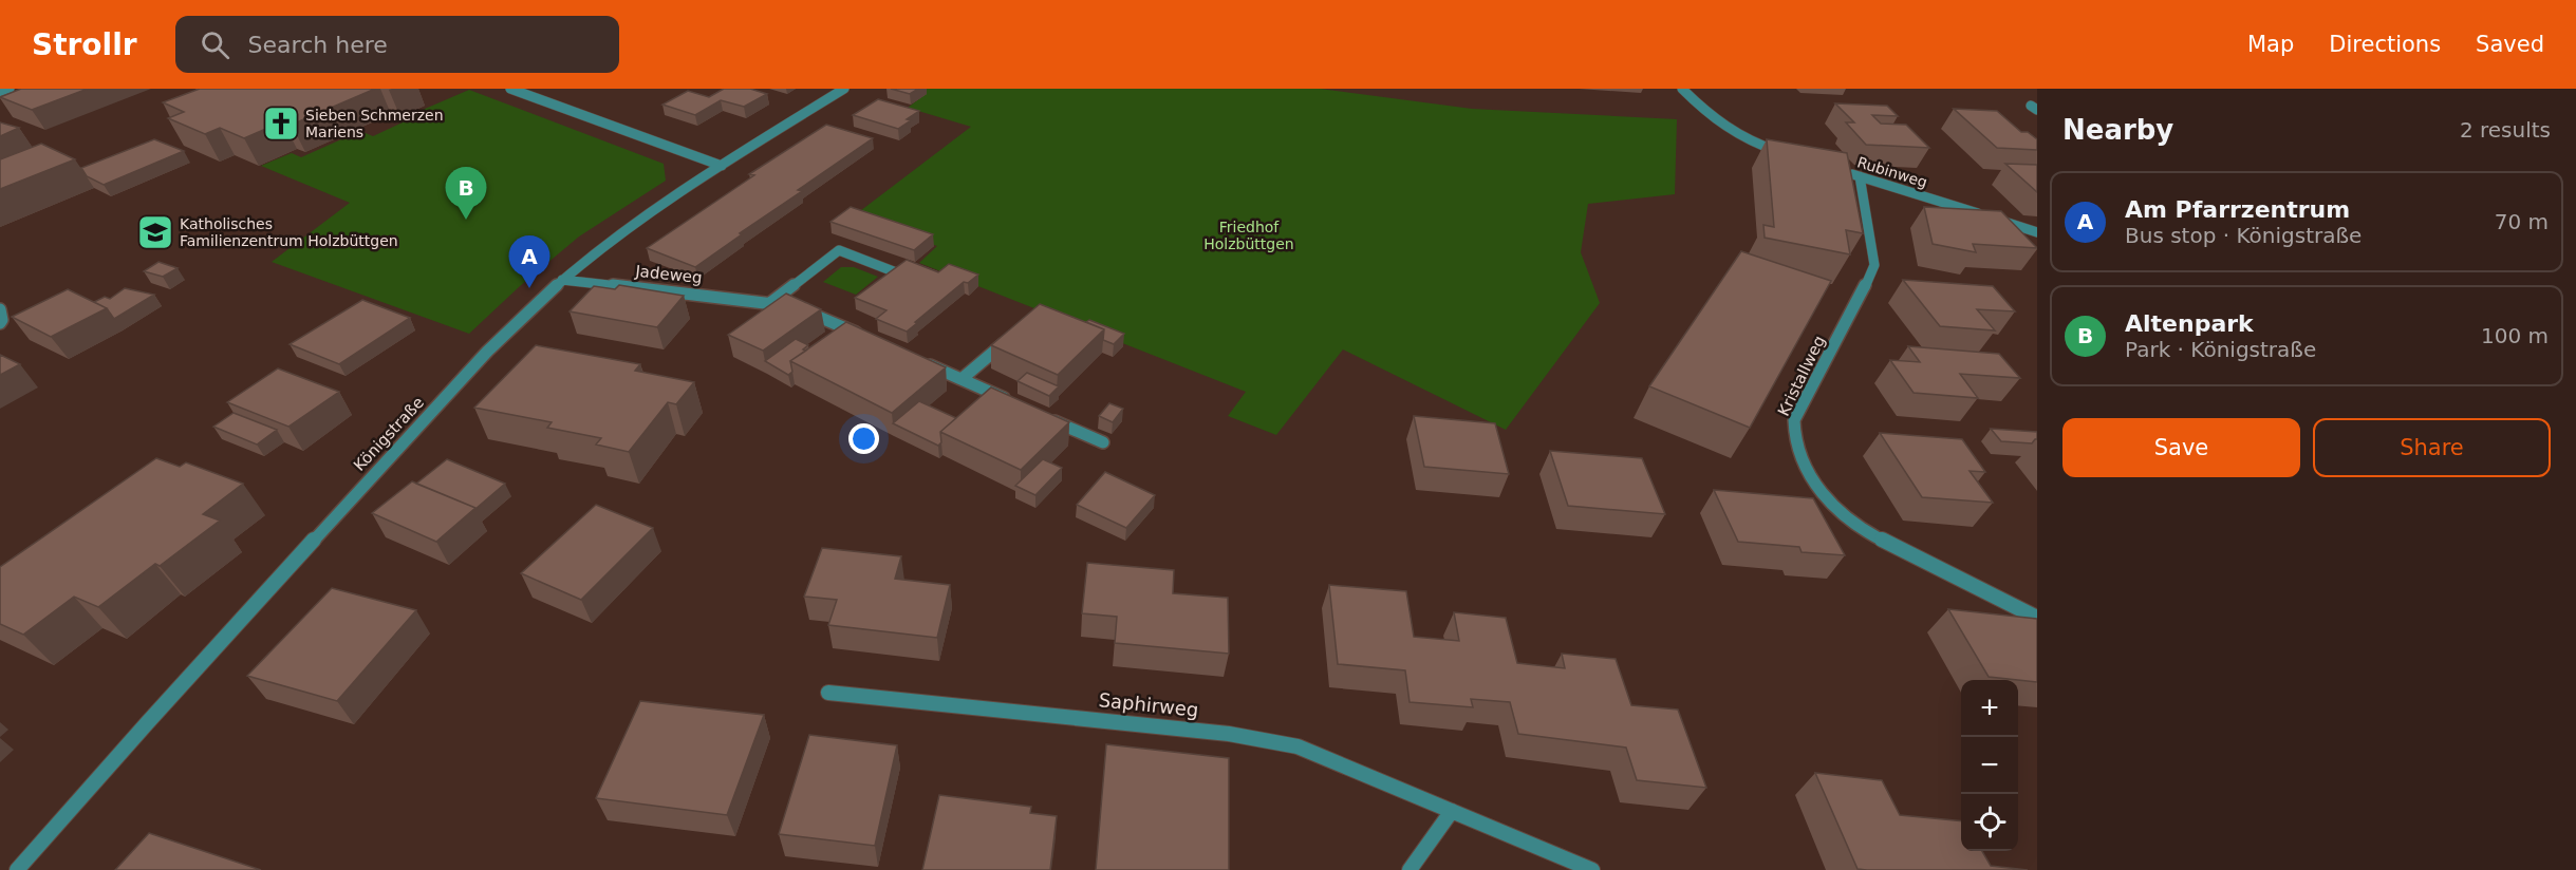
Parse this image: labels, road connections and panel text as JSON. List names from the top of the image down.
{
  "streets": {
    "street": [
      "Rubinweg",
      "Jadeweg",
      "Kristallweg",
      "Königstraße",
      "Saphirweg"
    ]
  },
  "crossings": [
    ["Rubinweg", "Kristallweg"],
    ["Jadeweg", "Königstraße"]
  ],
  "parks": ["Friedhof Holzbüttgen"],
  "places": {
    "church": ["Sieben Schmerzen Mariens"],
    "school or university": ["Katholisches Familienzentrum Holzbüttgen"]
  },
  "page": {
    "header": "Strollr",
    "search": "Search here",
    "nav": ["Map", "Directions", "Saved"],
    "heading": ["Nearby", "2 results"],
    "pins": ["B", "A"],
    "list": [
      {
        "mark": "A",
        "name": "Am Pfarrzentrum",
        "note": "Bus stop · Königstraße",
        "value": "70 m"
      },
      {
        "mark": "B",
        "name": "Altenpark",
        "note": "Park · Königstraße",
        "value": "100 m"
      }
    ],
    "buttons": ["Save", "Share"],
    "map_buttons": ["+", "−"]
  }
}
